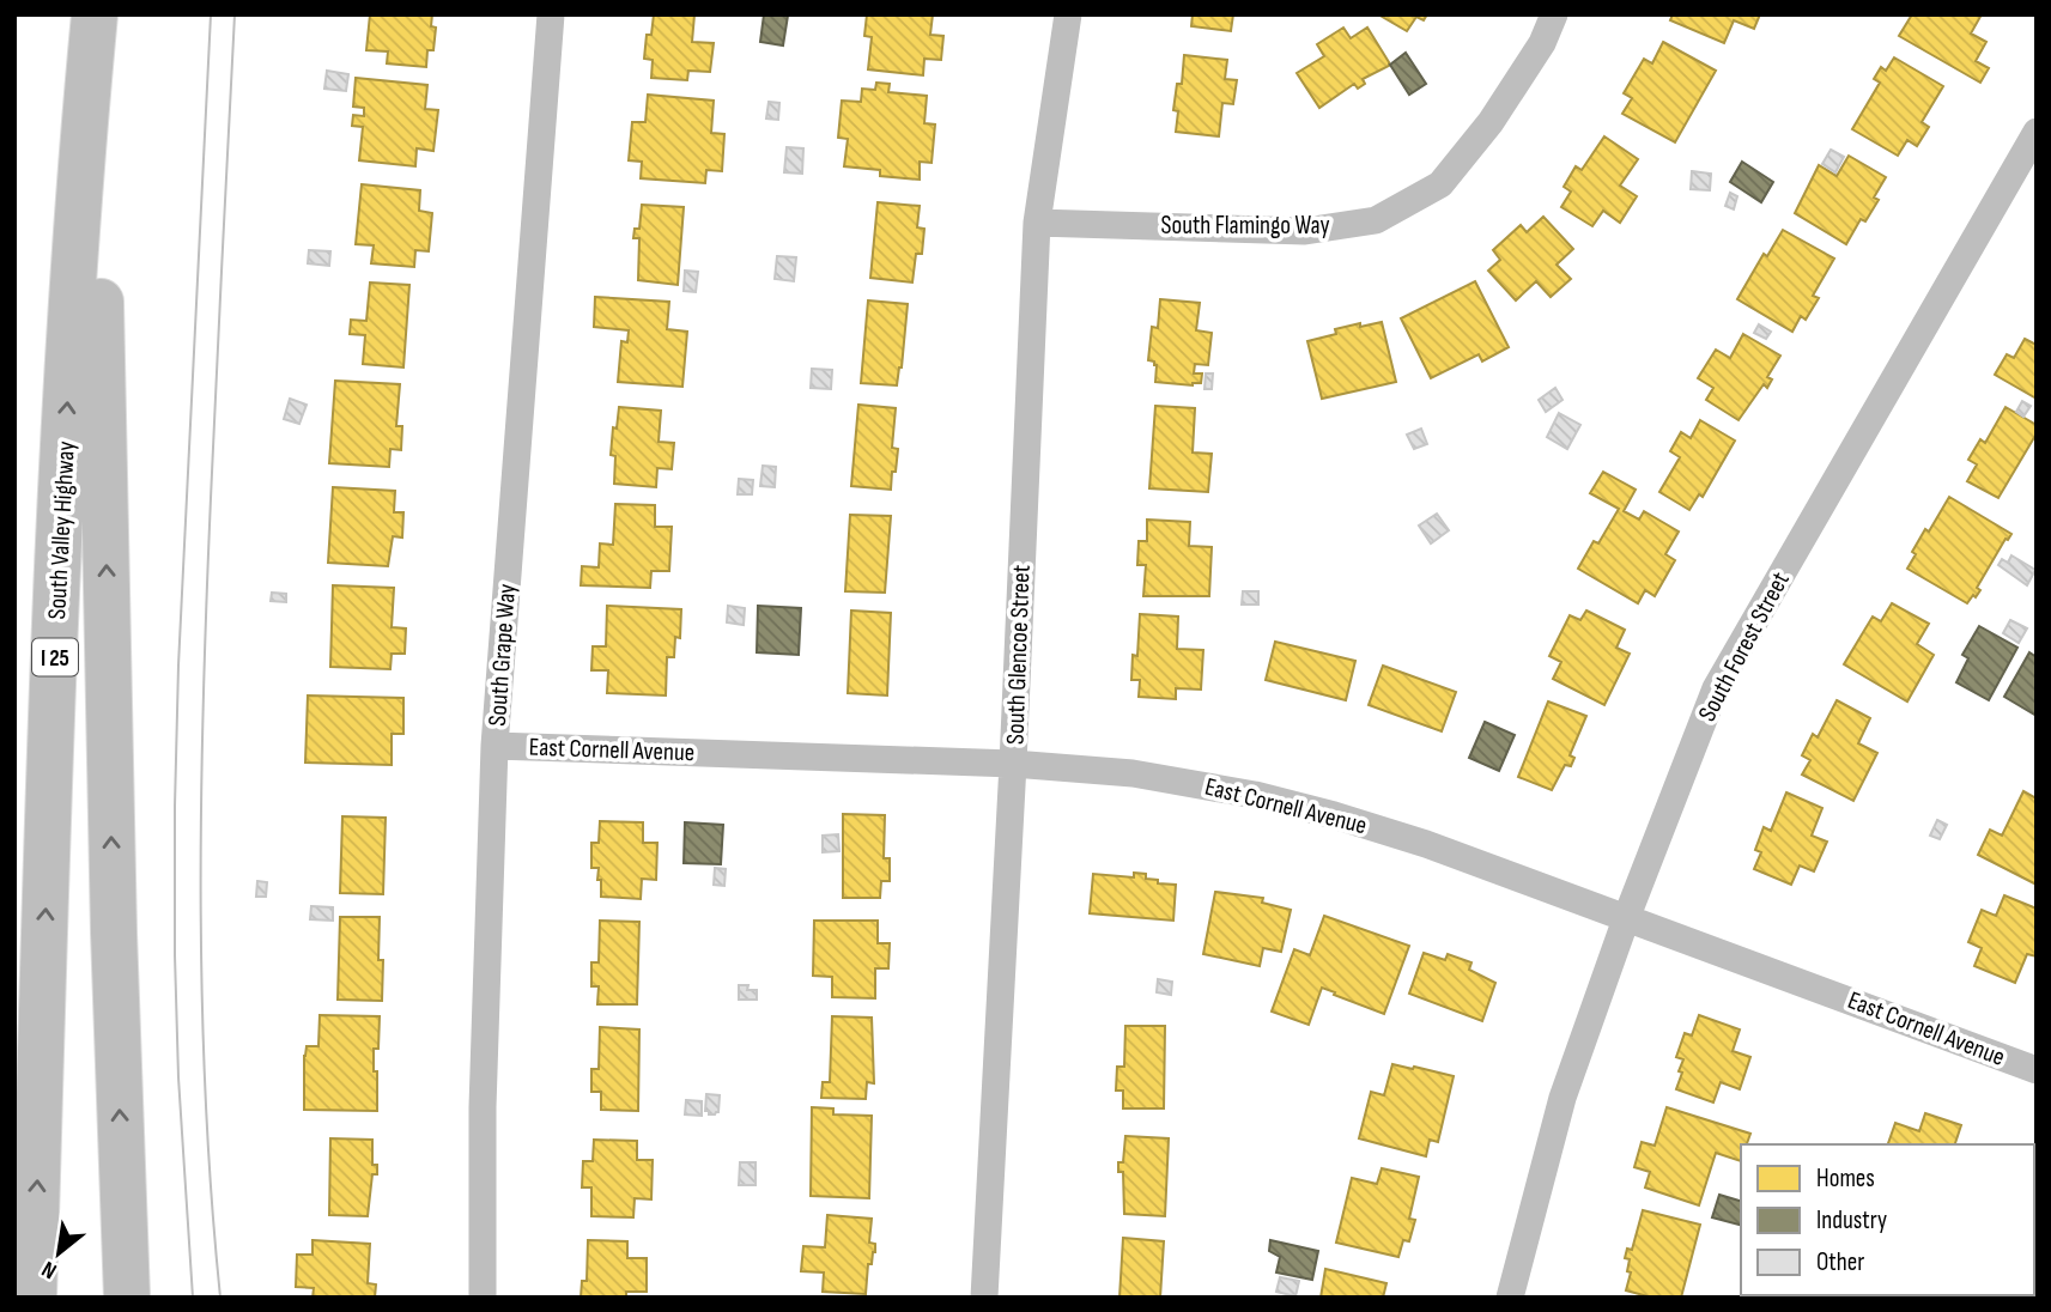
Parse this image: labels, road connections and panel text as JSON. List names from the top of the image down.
{
  "streets": {
    "highway": ["South Valley Highway", "I 25"],
    "street": [
      "South Flamingo Way",
      "South Forest Street",
      "South Grape Way",
      "South Glencoe Street",
      "East Cornell Avenue"
    ]
  },
  "crossings": [
    ["South Flamingo Way", "South Glencoe Street"],
    ["South Forest Street", "East Cornell Avenue"],
    ["South Grape Way", "East Cornell Avenue"],
    ["South Glencoe Street", "East Cornell Avenue"]
  ],
  "legend": ["Homes", "Industry", "Other"],
  "north": "bottom left"
}
